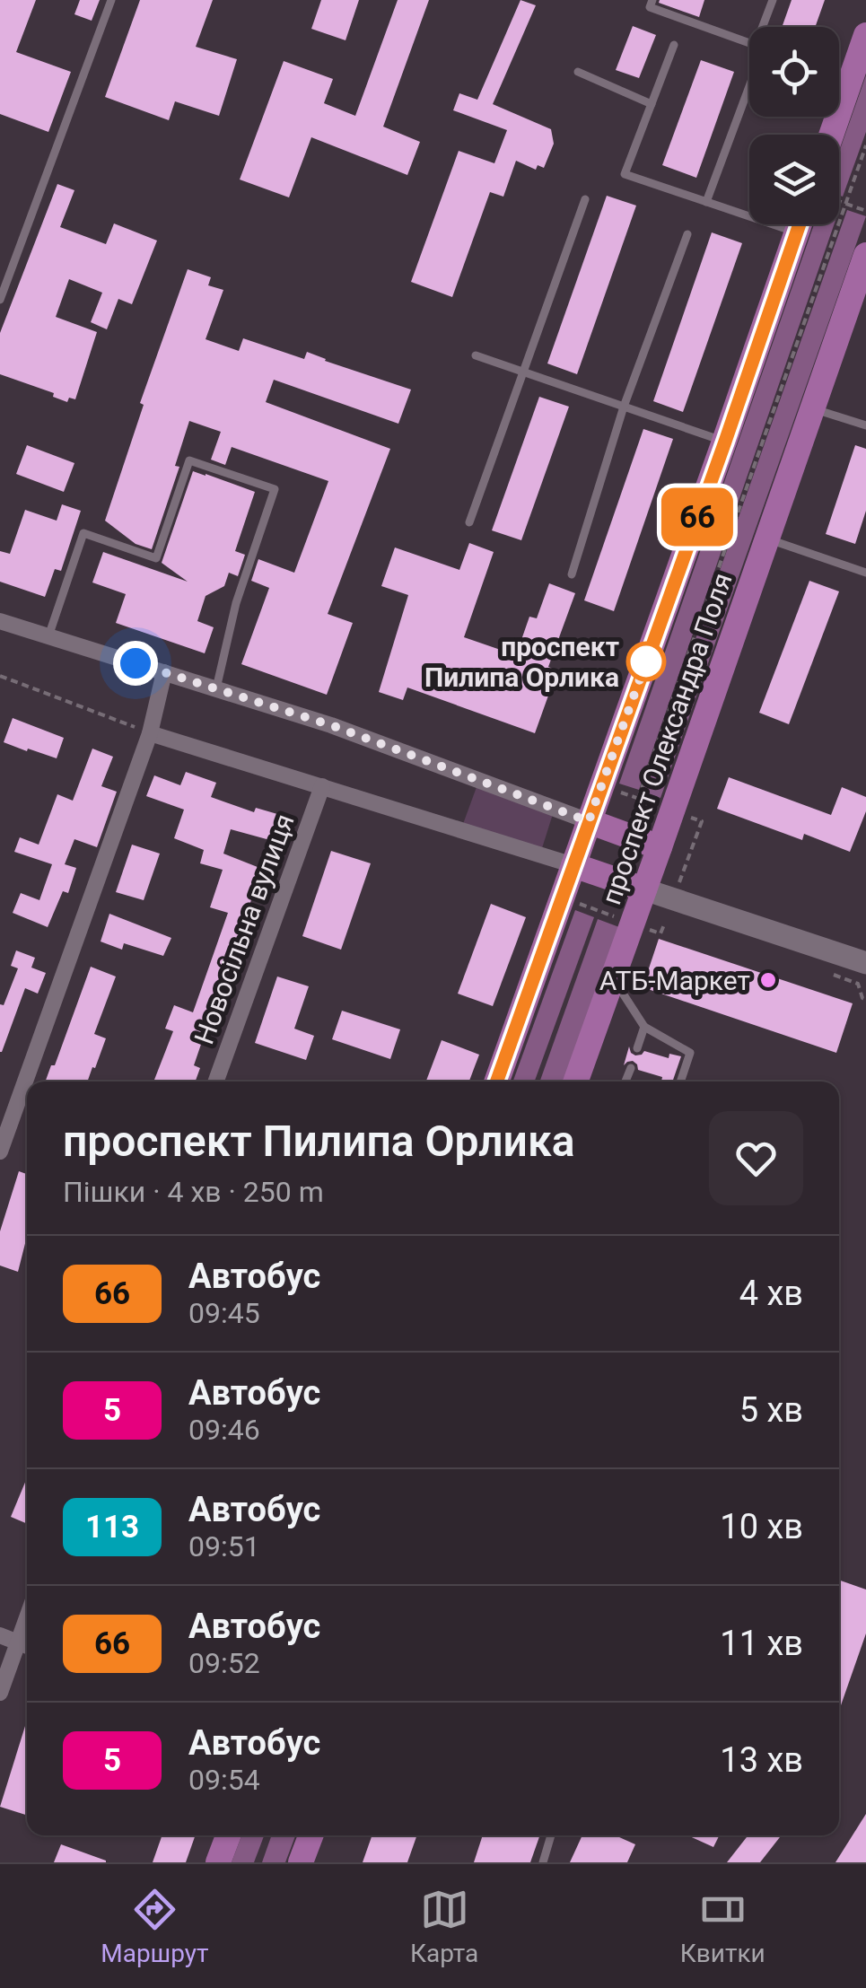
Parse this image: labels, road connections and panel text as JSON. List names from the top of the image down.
{
  "streets": {
    "main road": ["проспект Олександра Поля"],
    "street": ["Новосільна вулиця"]
  },
  "places": ["проспект Пилипа Орлика", "АТБ-Маркет"],
  "lines": ["bus line 66"],
  "page": {
    "on_map": "66",
    "heading": ["проспект Пилипа Орлика", "Пішки · 4 хв · 250 m"],
    "list": [
      {
        "mark": "66",
        "name": "Автобус",
        "note": "09:45",
        "value": "4 хв"
      },
      {
        "mark": "5",
        "name": "Автобус",
        "note": "09:46",
        "value": "5 хв"
      },
      {
        "mark": "113",
        "name": "Автобус",
        "note": "09:51",
        "value": "10 хв"
      },
      {
        "mark": "66",
        "name": "Автобус",
        "note": "09:52",
        "value": "11 хв"
      },
      {
        "mark": "5",
        "name": "Автобус",
        "note": "09:54",
        "value": "13 хв"
      }
    ],
    "tabs": ["Маршрут", "Карта", "Квитки"]
  }
}
